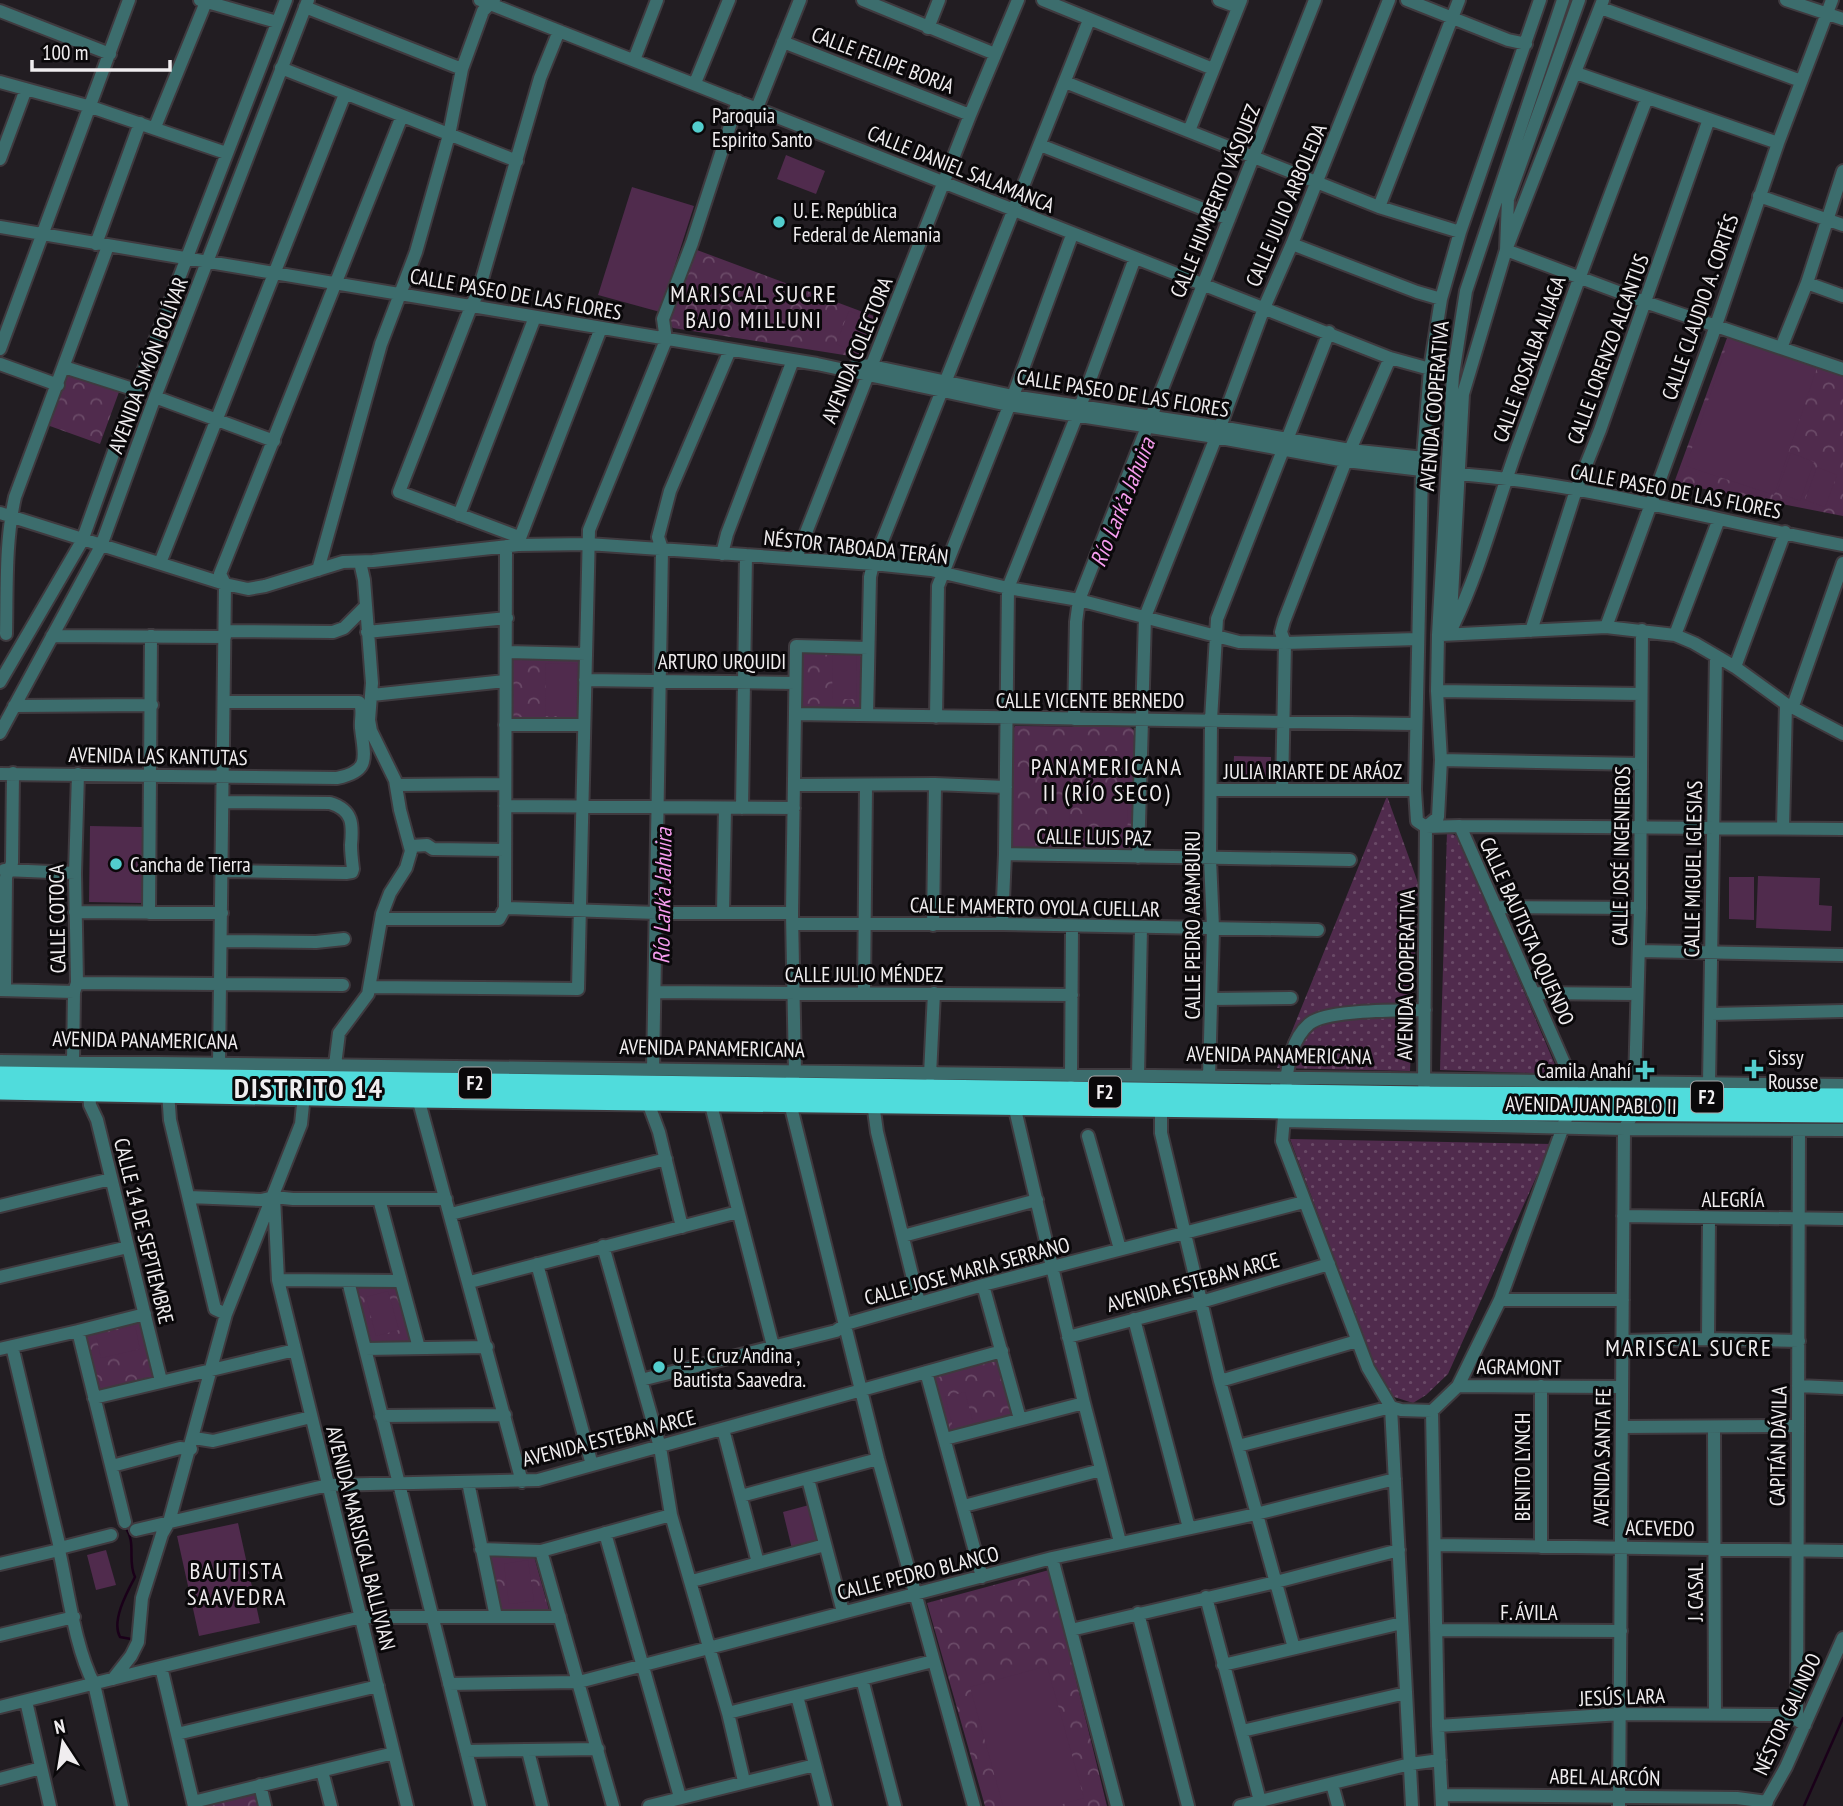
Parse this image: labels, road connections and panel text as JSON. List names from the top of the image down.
{
  "streets": {
    "highway": ["AVENIDA PANAMERICANA", "F2", "AVENIDA JUAN PABLO II"],
    "street": [
      "CALLE FELIPE BORJA",
      "CALLE DANIEL SALAMANCA",
      "CALLE HUMBERTO VÁSQUEZ",
      "CALLE JULIO ARBOLEDA",
      "CALLE PASEO DE LAS FLORES",
      "CALLE CLAUDIO A. CORTÉS",
      "CALLE LORENZO ALCANTUS",
      "AVENIDA COLECTORA",
      "CALLE ROSALBA ALIAGA",
      "AVENIDA SIMÓN BOLÍVAR",
      "AVENIDA COOPERATIVA",
      "NÉSTOR TABOADA TERÁN",
      "ARTURO URQUIDI",
      "CALLE VICENTE BERNEDO",
      "AVENIDA LAS KANTUTAS",
      "JULIA IRIARTE DE ARÁOZ",
      "CALLE LUIS PAZ",
      "CALLE JOSÉ INGENIEROS",
      "CALLE MIGUEL IGLESIAS",
      "CALLE MAMERTO OYOLA CUELLAR",
      "CALLE COTOCA",
      "CALLE PEDRO ARAMBURU",
      "CALLE BAUTISTA OQUENDO",
      "CALLE JULIO MÉNDEZ",
      "ALEGRÍA",
      "CALLE 14 DE SEPTIEMBRE",
      "CALLE JOSE MARIA SERRANO",
      "AVENIDA ESTEBAN ARCE",
      "AGRAMONT",
      "CAPITÁN DÁVILA",
      "AVENIDA SANTA FE",
      "BENITO LYNCH",
      "ACEVEDO",
      "AVENIDA MARISICAL BALLIVIAN",
      "CALLE PEDRO BLANCO",
      "J. CASAL",
      "F. ÁVILA",
      "JESÚS LARA",
      "NÉSTOR GALINDO",
      "ABEL ALARCÓN"
    ]
  },
  "crossings": [
    ["CALLE FELIPE BORJA", "AVENIDA COLECTORA"],
    ["CALLE DANIEL SALAMANCA", "CALLE HUMBERTO VÁSQUEZ"],
    ["CALLE DANIEL SALAMANCA", "CALLE JULIO ARBOLEDA"],
    ["CALLE DANIEL SALAMANCA", "AVENIDA COLECTORA"],
    ["CALLE DANIEL SALAMANCA", "AVENIDA COOPERATIVA"],
    ["CALLE DANIEL SALAMANCA", "CALLE PEDRO ARAMBURU"],
    ["CALLE HUMBERTO VÁSQUEZ", "CALLE PASEO DE LAS FLORES"],
    ["CALLE HUMBERTO VÁSQUEZ", "NÉSTOR TABOADA TERÁN"],
    ["CALLE HUMBERTO VÁSQUEZ", "CALLE VICENTE BERNEDO"],
    ["CALLE JULIO ARBOLEDA", "CALLE PASEO DE LAS FLORES"],
    ["CALLE JULIO ARBOLEDA", "NÉSTOR TABOADA TERÁN"],
    ["CALLE JULIO ARBOLEDA", "CALLE VICENTE BERNEDO"],
    ["CALLE JULIO ARBOLEDA", "CALLE LUIS PAZ"],
    ["CALLE PASEO DE LAS FLORES", "CALLE CLAUDIO A. CORTÉS"],
    ["CALLE PASEO DE LAS FLORES", "CALLE LORENZO ALCANTUS"],
    ["CALLE PASEO DE LAS FLORES", "AVENIDA COLECTORA"],
    ["CALLE PASEO DE LAS FLORES", "CALLE ROSALBA ALIAGA"],
    ["CALLE PASEO DE LAS FLORES", "AVENIDA SIMÓN BOLÍVAR"],
    ["CALLE PASEO DE LAS FLORES", "AVENIDA COOPERATIVA"],
    ["CALLE PASEO DE LAS FLORES", "CALLE PEDRO ARAMBURU"],
    ["AVENIDA COLECTORA", "NÉSTOR TABOADA TERÁN"],
    ["CALLE ROSALBA ALIAGA", "AVENIDA COOPERATIVA"],
    ["AVENIDA SIMÓN BOLÍVAR", "NÉSTOR TABOADA TERÁN"],
    ["AVENIDA COOPERATIVA", "NÉSTOR TABOADA TERÁN"],
    ["AVENIDA COOPERATIVA", "CALLE VICENTE BERNEDO"],
    ["AVENIDA COOPERATIVA", "JULIA IRIARTE DE ARÁOZ"],
    ["AVENIDA COOPERATIVA", "CALLE BAUTISTA OQUENDO"],
    ["AVENIDA COOPERATIVA", "AVENIDA PANAMERICANA"],
    ["AVENIDA COOPERATIVA", "AVENIDA JUAN PABLO II"],
    ["NÉSTOR TABOADA TERÁN", "CALLE PEDRO ARAMBURU"],
    ["CALLE VICENTE BERNEDO", "CALLE PEDRO ARAMBURU"],
    ["AVENIDA LAS KANTUTAS", "CALLE COTOCA"],
    ["JULIA IRIARTE DE ARÁOZ", "CALLE PEDRO ARAMBURU"],
    ["CALLE LUIS PAZ", "CALLE PEDRO ARAMBURU"],
    ["CALLE JOSÉ INGENIEROS", "AVENIDA JUAN PABLO II"],
    ["CALLE MIGUEL IGLESIAS", "AVENIDA JUAN PABLO II"],
    ["CALLE MAMERTO OYOLA CUELLAR", "CALLE PEDRO ARAMBURU"],
    ["CALLE COTOCA", "AVENIDA PANAMERICANA"],
    ["CALLE PEDRO ARAMBURU", "AVENIDA PANAMERICANA"],
    ["CALLE BAUTISTA OQUENDO", "AVENIDA JUAN PABLO II"],
    ["AVENIDA PANAMERICANA", "AVENIDA JUAN PABLO II"],
    ["AVENIDA PANAMERICANA", "CALLE 14 DE SEPTIEMBRE"],
    ["AVENIDA JUAN PABLO II", "CAPITÁN DÁVILA"],
    ["AVENIDA JUAN PABLO II", "AVENIDA SANTA FE"],
    ["ALEGRÍA", "CAPITÁN DÁVILA"],
    ["ALEGRÍA", "AVENIDA SANTA FE"],
    ["AVENIDA ESTEBAN ARCE", "AVENIDA MARISICAL BALLIVIAN"],
    ["AGRAMONT", "AVENIDA SANTA FE"],
    ["AGRAMONT", "BENITO LYNCH"],
    ["CAPITÁN DÁVILA", "ACEVEDO"],
    ["CAPITÁN DÁVILA", "JESÚS LARA"],
    ["CAPITÁN DÁVILA", "NÉSTOR GALINDO"],
    ["AVENIDA SANTA FE", "ACEVEDO"],
    ["AVENIDA SANTA FE", "F. ÁVILA"],
    ["AVENIDA SANTA FE", "JESÚS LARA"],
    ["AVENIDA SANTA FE", "ABEL ALARCÓN"],
    ["BENITO LYNCH", "ACEVEDO"],
    ["ACEVEDO", "J. CASAL"],
    ["J. CASAL", "JESÚS LARA"],
    ["JESÚS LARA", "NÉSTOR GALINDO"],
    ["NÉSTOR GALINDO", "ABEL ALARCÓN"]
  ],
  "districts": [
    "MARISCAL SUCRE BAJO MILLUNI",
    "PANAMERICANA II (RÍO SECO)",
    "DISTRITO 14",
    "MARISCAL SUCRE",
    "BAUTISTA SAAVEDRA"
  ],
  "water": ["Río Lark’a Jahuira"],
  "places": {
    "other": [
      "Paroquia Espirito Santo",
      "U. E. República Federal de Alemania",
      "Cancha de Tierra",
      "U_E. Cruz Andina , Bautista Saavedra."
    ],
    "health": ["Sissy Rousse", "Camila Anahí"]
  },
  "scale_bar": "100 m",
  "north": "top"
}
